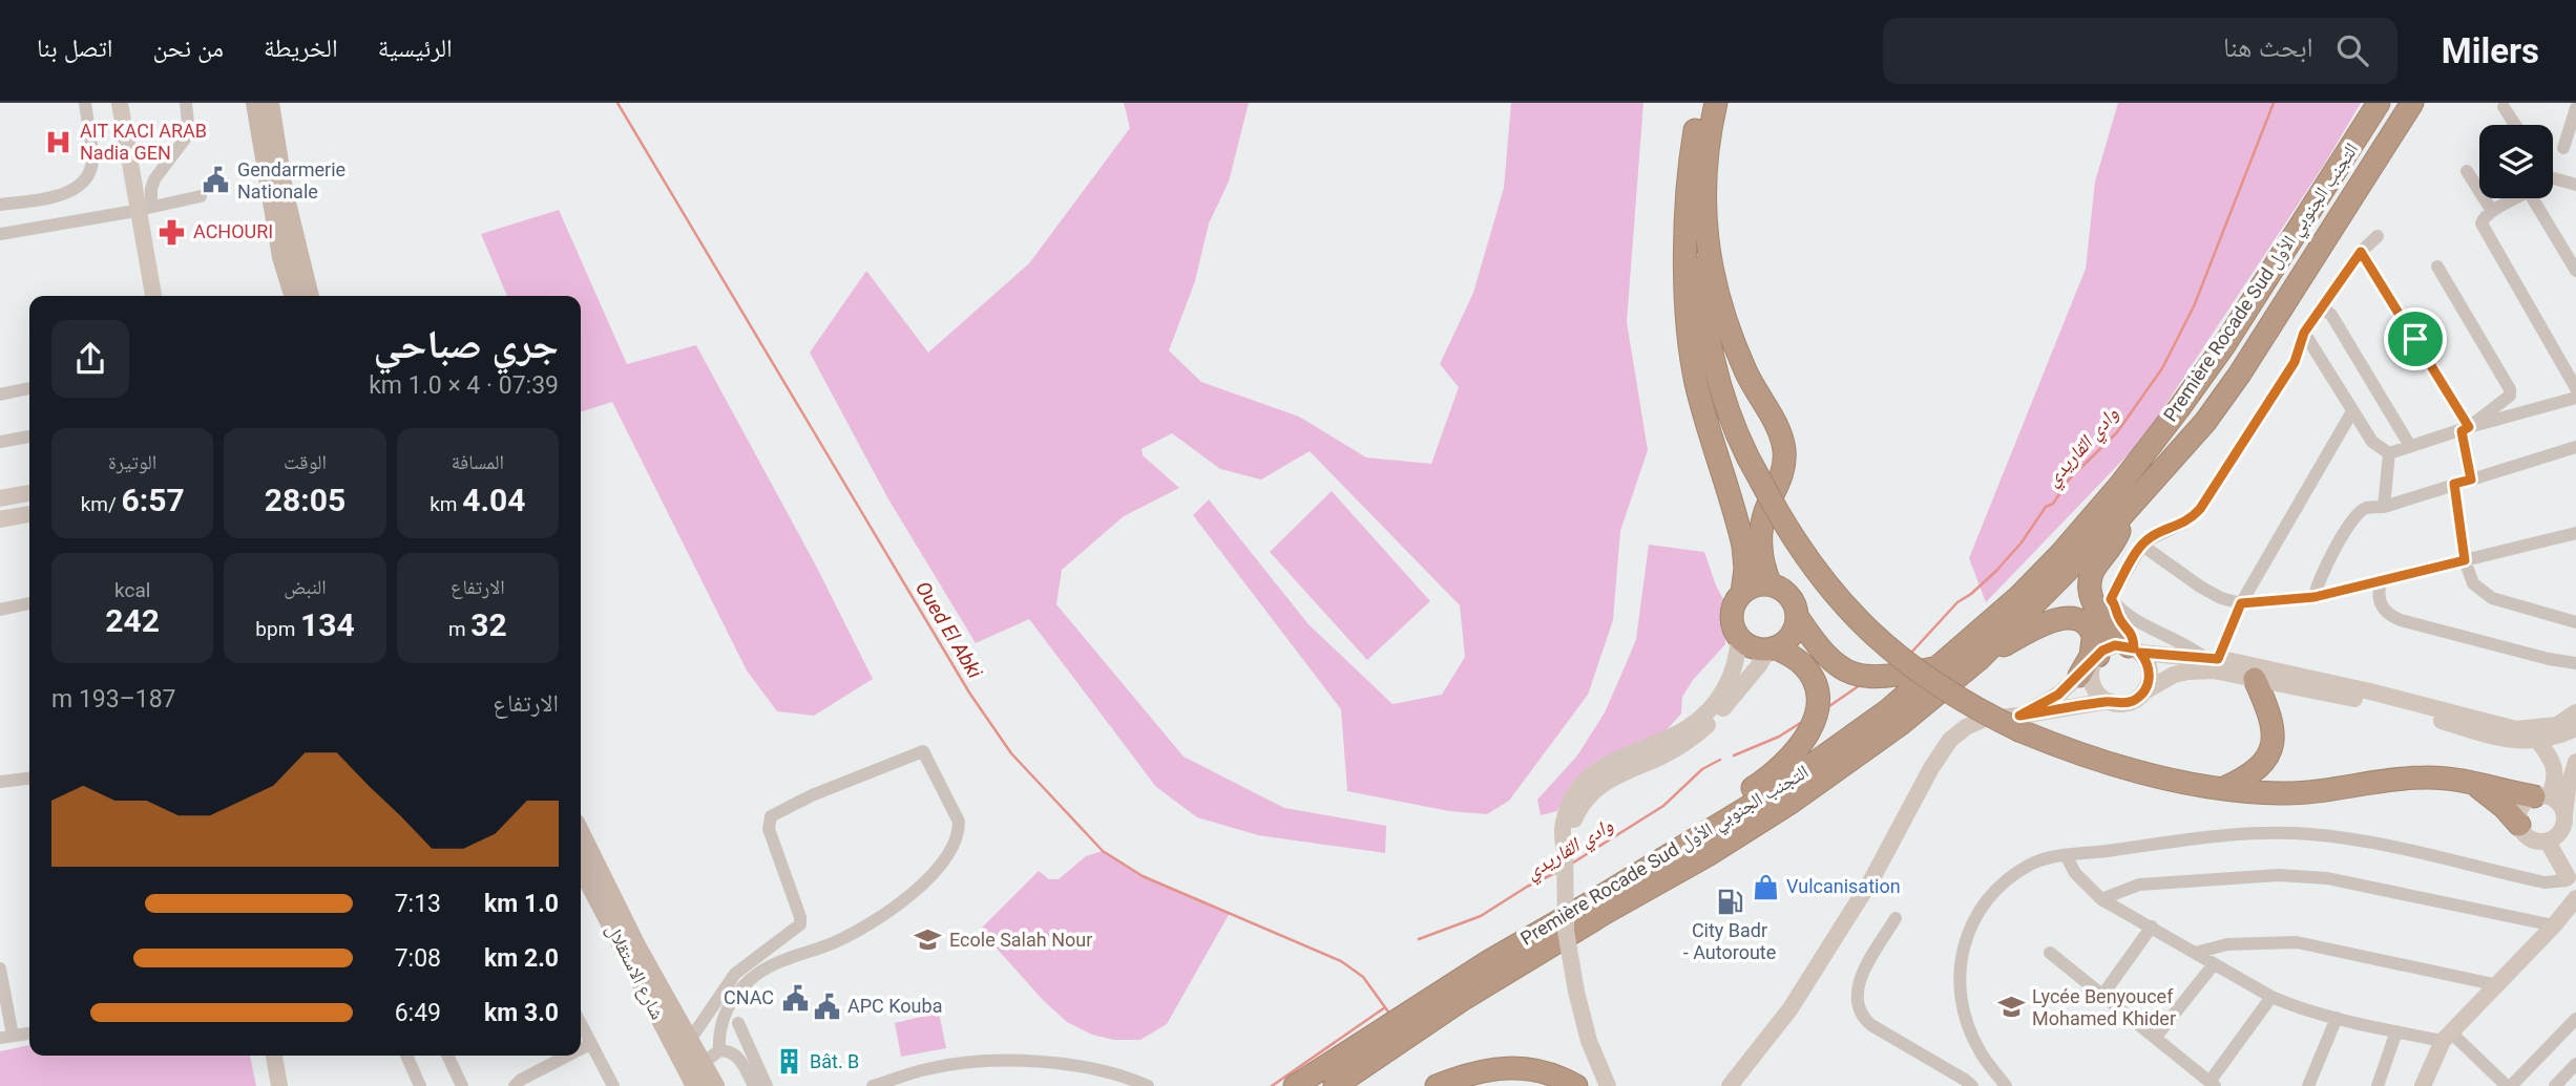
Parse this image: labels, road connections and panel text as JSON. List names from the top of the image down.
{
  "streets": {
    "highway": ["Première Rocade Sud التجنب الجنوبي الأول"],
    "main road": ["شارع الاستقلال"]
  },
  "water": ["وادي القاريدي", "Oued El Abki"],
  "places": {
    "hospital": ["AIT KACI ARAB Nadia GEN"],
    "public building": ["Gendarmerie Nationale", "CNAC", "APC Kouba"],
    "pharmacy": ["ACHOURI"],
    "shop": ["Vulcanisation"],
    "fuel station": ["City Badr - Autoroute"],
    "school or university": ["Ecole Salah Nour", "Lycée Benyoucef Mohamed Khider"],
    "building": ["Bât. B"]
  },
  "page": {
    "header": "Milers",
    "search": "ابحث هنا",
    "nav": [
      "الرئيسية",
      "الخريطة",
      "من نحن",
      "اتصل بنا"
    ],
    "heading": ["جري صباحي", "07:39 · 4 × 1.0 km"],
    "stats": [
      ["المسافة", "4.04 km"],
      ["الوقت", "28:05"],
      ["الوتيرة", "6:57 /km"],
      ["الارتفاع", "32 m"],
      ["النبض", "134 bpm"],
      ["kcal", "242"]
    ],
    "chart": ["الارتفاع", "187–193 m"],
    "list": [
      {
        "name": "1.0 km",
        "note": "7:13"
      },
      {
        "name": "2.0 km",
        "note": "7:08"
      },
      {
        "name": "3.0 km",
        "note": "6:49"
      }
    ]
  }
}
